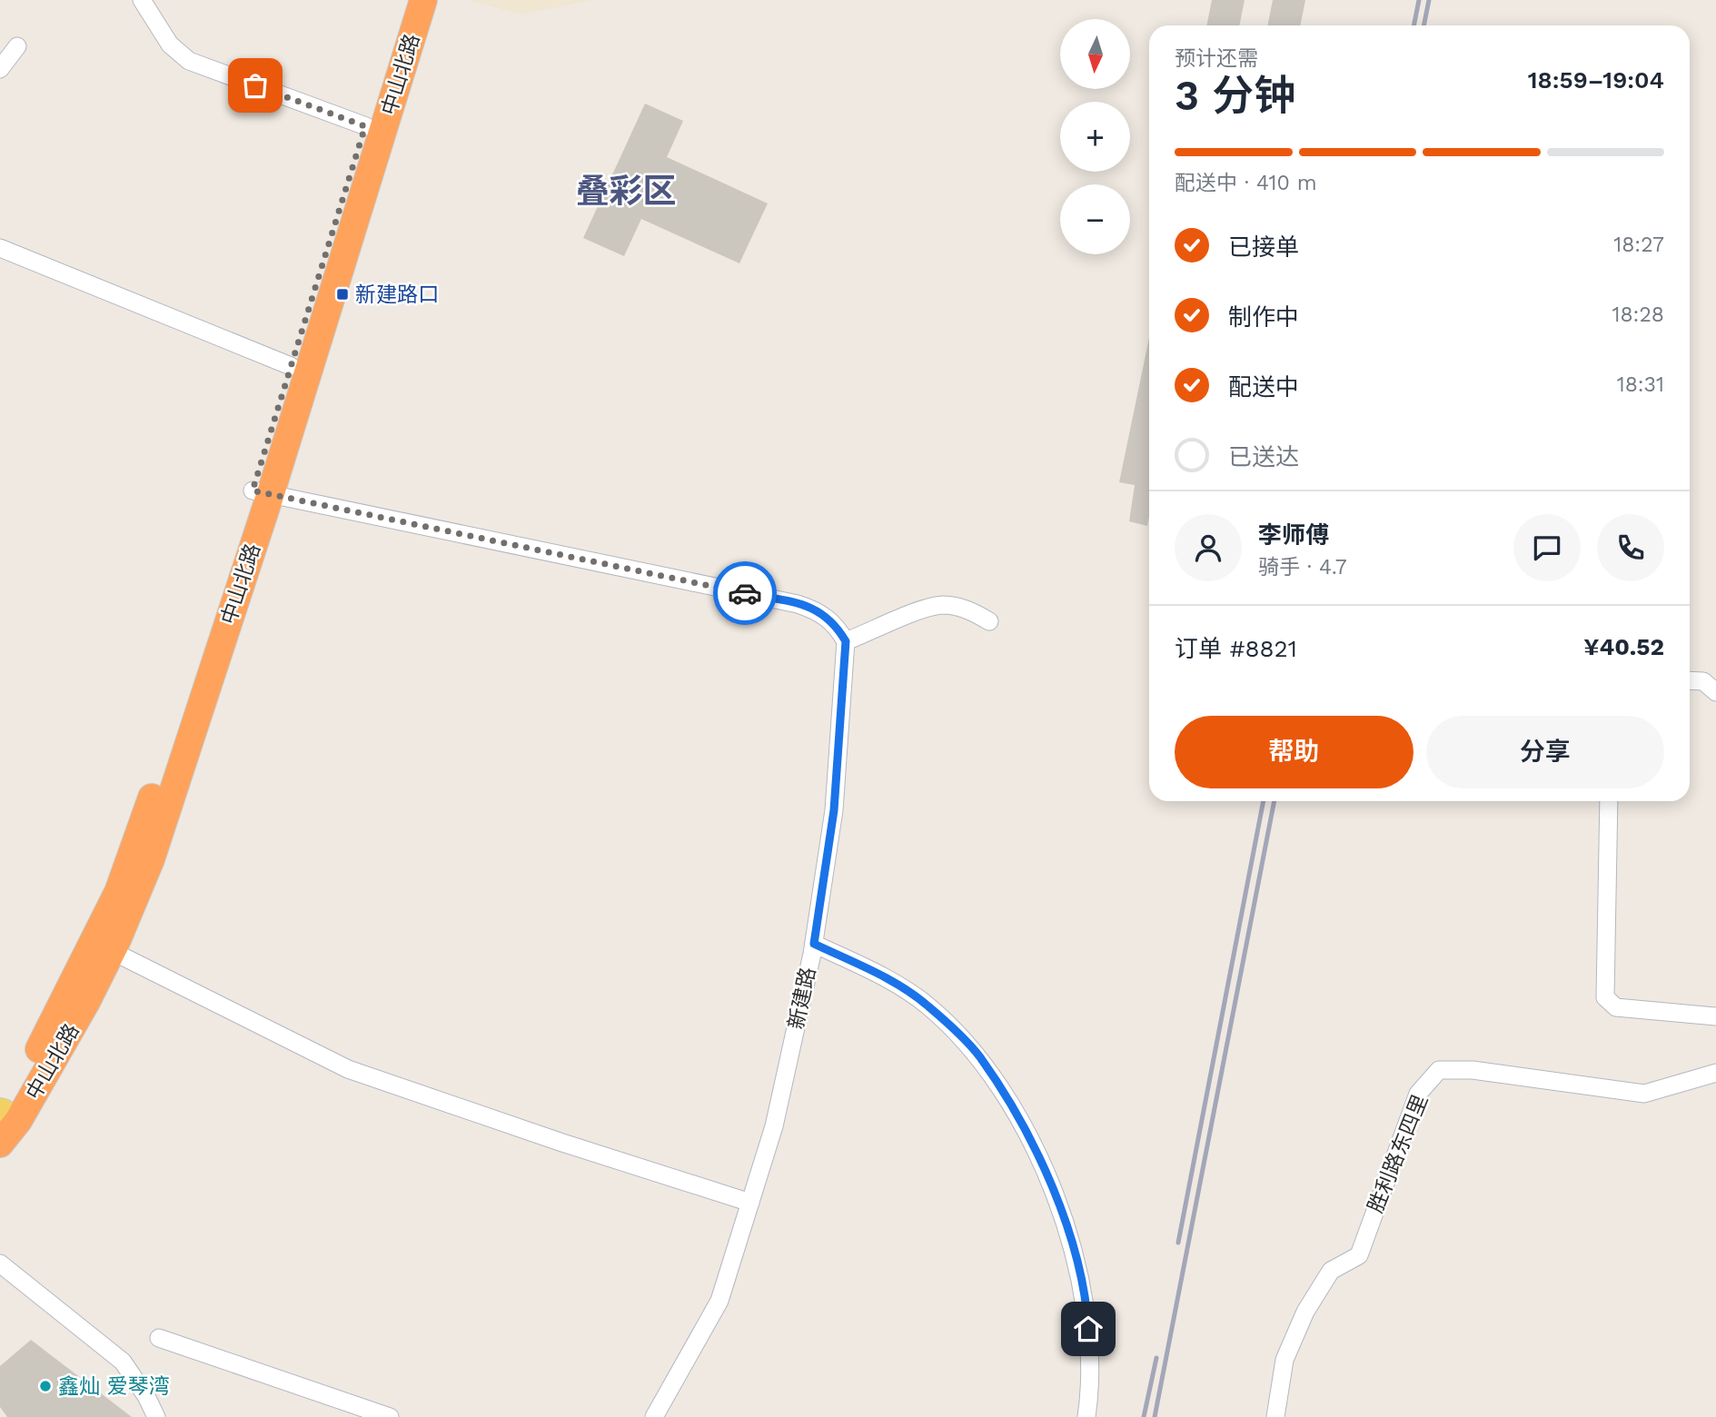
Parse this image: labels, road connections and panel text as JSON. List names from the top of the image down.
{
  "streets": {
    "highway": ["中山北路"],
    "street": ["新建路", "胜利路东四里"]
  },
  "districts": ["叠彩区"],
  "places": {
    "transit": ["新建路口"],
    "other": ["鑫灿 爱琴湾"]
  },
  "north": "bottom",
  "page": {
    "map_buttons": ["+", "−"],
    "heading": ["3 分钟", "预计还需", "18:59–19:04"],
    "panel": [
      "李师傅",
      "骑手 · 4.7",
      "订单 #8821",
      "¥40.52"
    ],
    "bar": "配送中 · 410 m",
    "list": [
      ["已接单", "18:27"],
      ["制作中", "18:28"],
      ["配送中", "18:31"],
      "已送达"
    ],
    "buttons": ["帮助", "分享"]
  }
}
